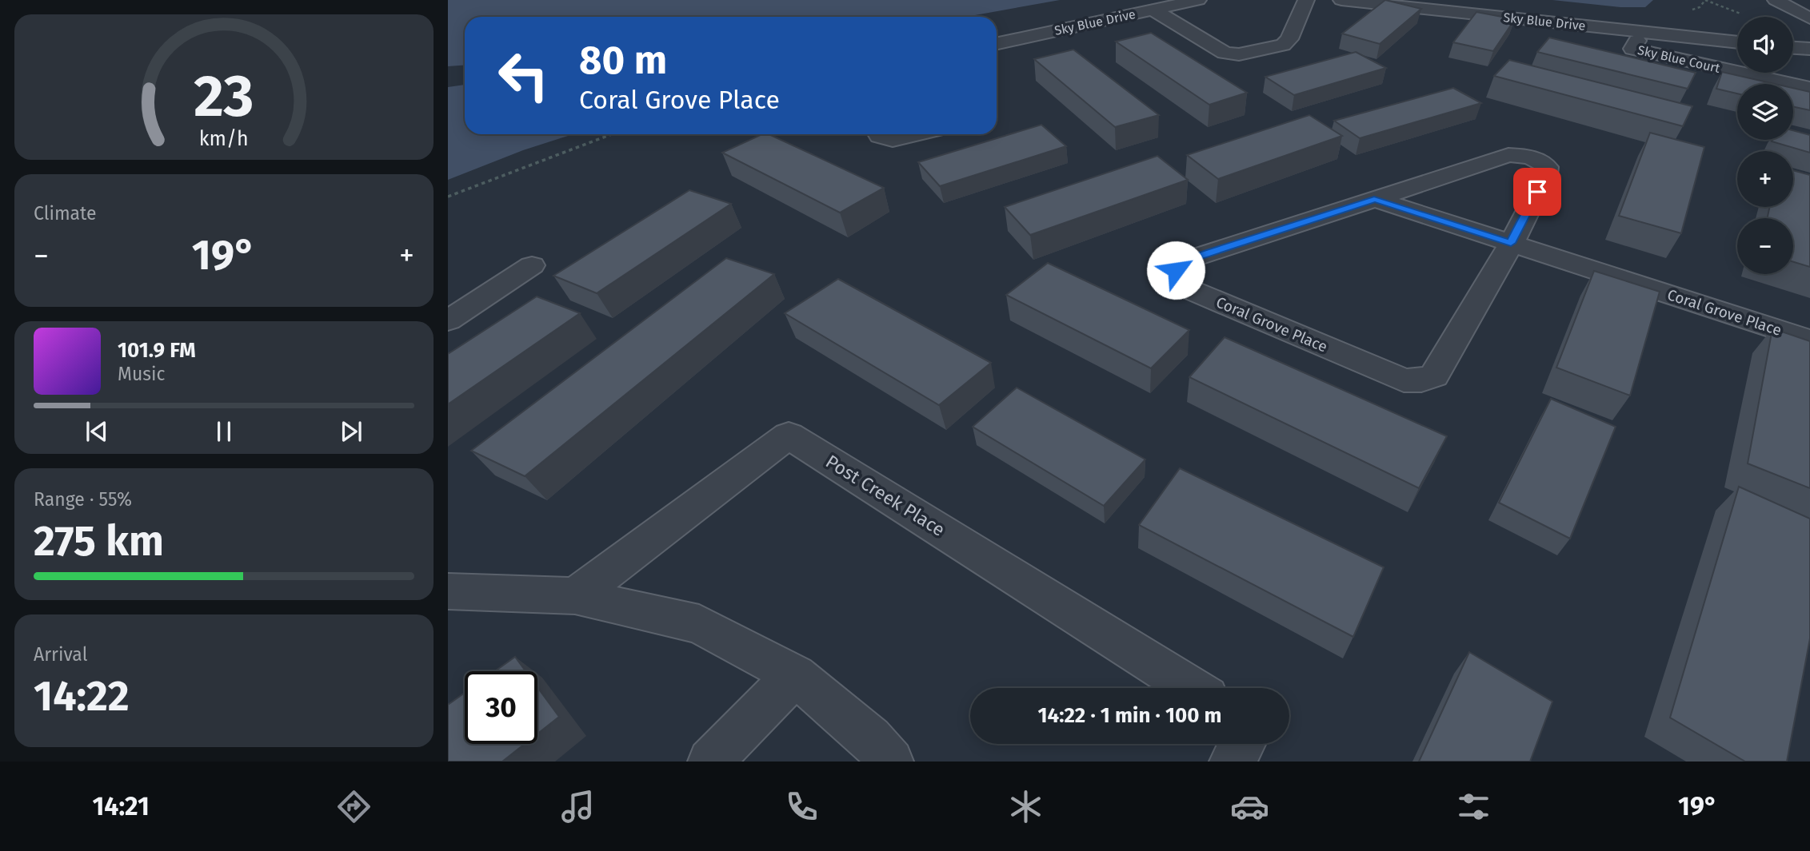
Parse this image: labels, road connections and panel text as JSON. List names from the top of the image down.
{
  "streets": {
    "street": [
      "Sky Blue Drive",
      "Sky Blue Court",
      "Coral Grove Place",
      "Post Creek Place"
    ]
  },
  "crossings": [
    ["Sky Blue Drive", "Sky Blue Court"]
  ],
  "page": {
    "map_buttons": ["+", "−"],
    "turn": ["80 m", "Coral Grove Place"],
    "tile": [
      "Climate",
      ["Range · 55%", "275 km"],
      ["Arrival", "14:22"]
    ],
    "heat": ["−", "19°", "+"],
    "song": ["101.9 FM", "Music"],
    "limit": "30",
    "trip": "14:22 · 1 min · 100 m",
    "tabs": ["14:21", "19°"],
    "gauge": ["23", "km/h"]
  }
}
